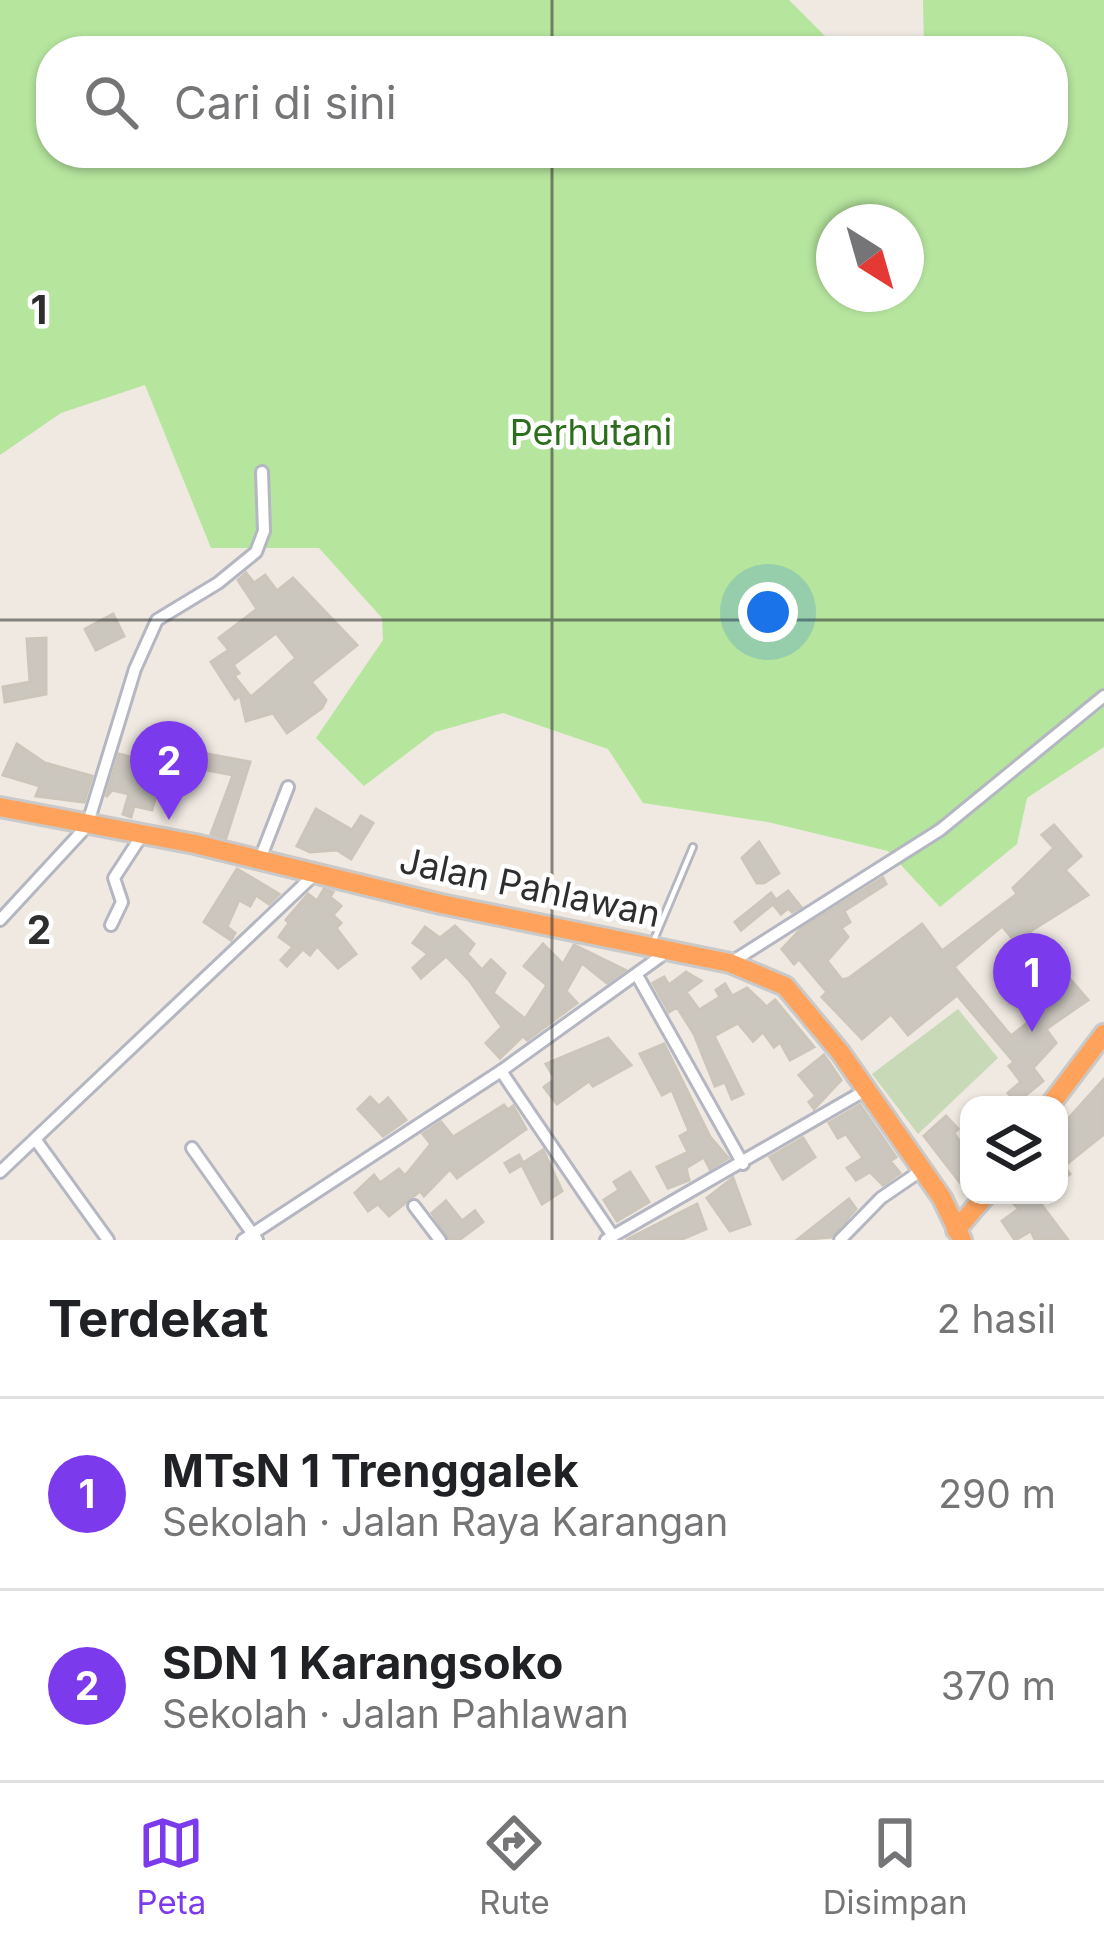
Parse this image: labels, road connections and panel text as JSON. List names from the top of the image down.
{
  "streets": {
    "highway": ["Jalan Pahlawan"]
  },
  "parks": ["Perhutani"],
  "north": "bottom right",
  "page": {
    "search": "Cari di sini",
    "pins": ["2", "1"],
    "heading": ["Terdekat", "2 hasil"],
    "list": [
      {
        "mark": "1",
        "name": "MTsN 1 Trenggalek",
        "note": "Sekolah · Jalan Raya Karangan",
        "value": "290 m"
      },
      {
        "mark": "2",
        "name": "SDN 1 Karangsoko",
        "note": "Sekolah · Jalan Pahlawan",
        "value": "370 m"
      }
    ],
    "nav": ["Peta", "Rute", "Disimpan"]
  },
  "grid": {
    "rows": ["1", "2"]
  }
}
